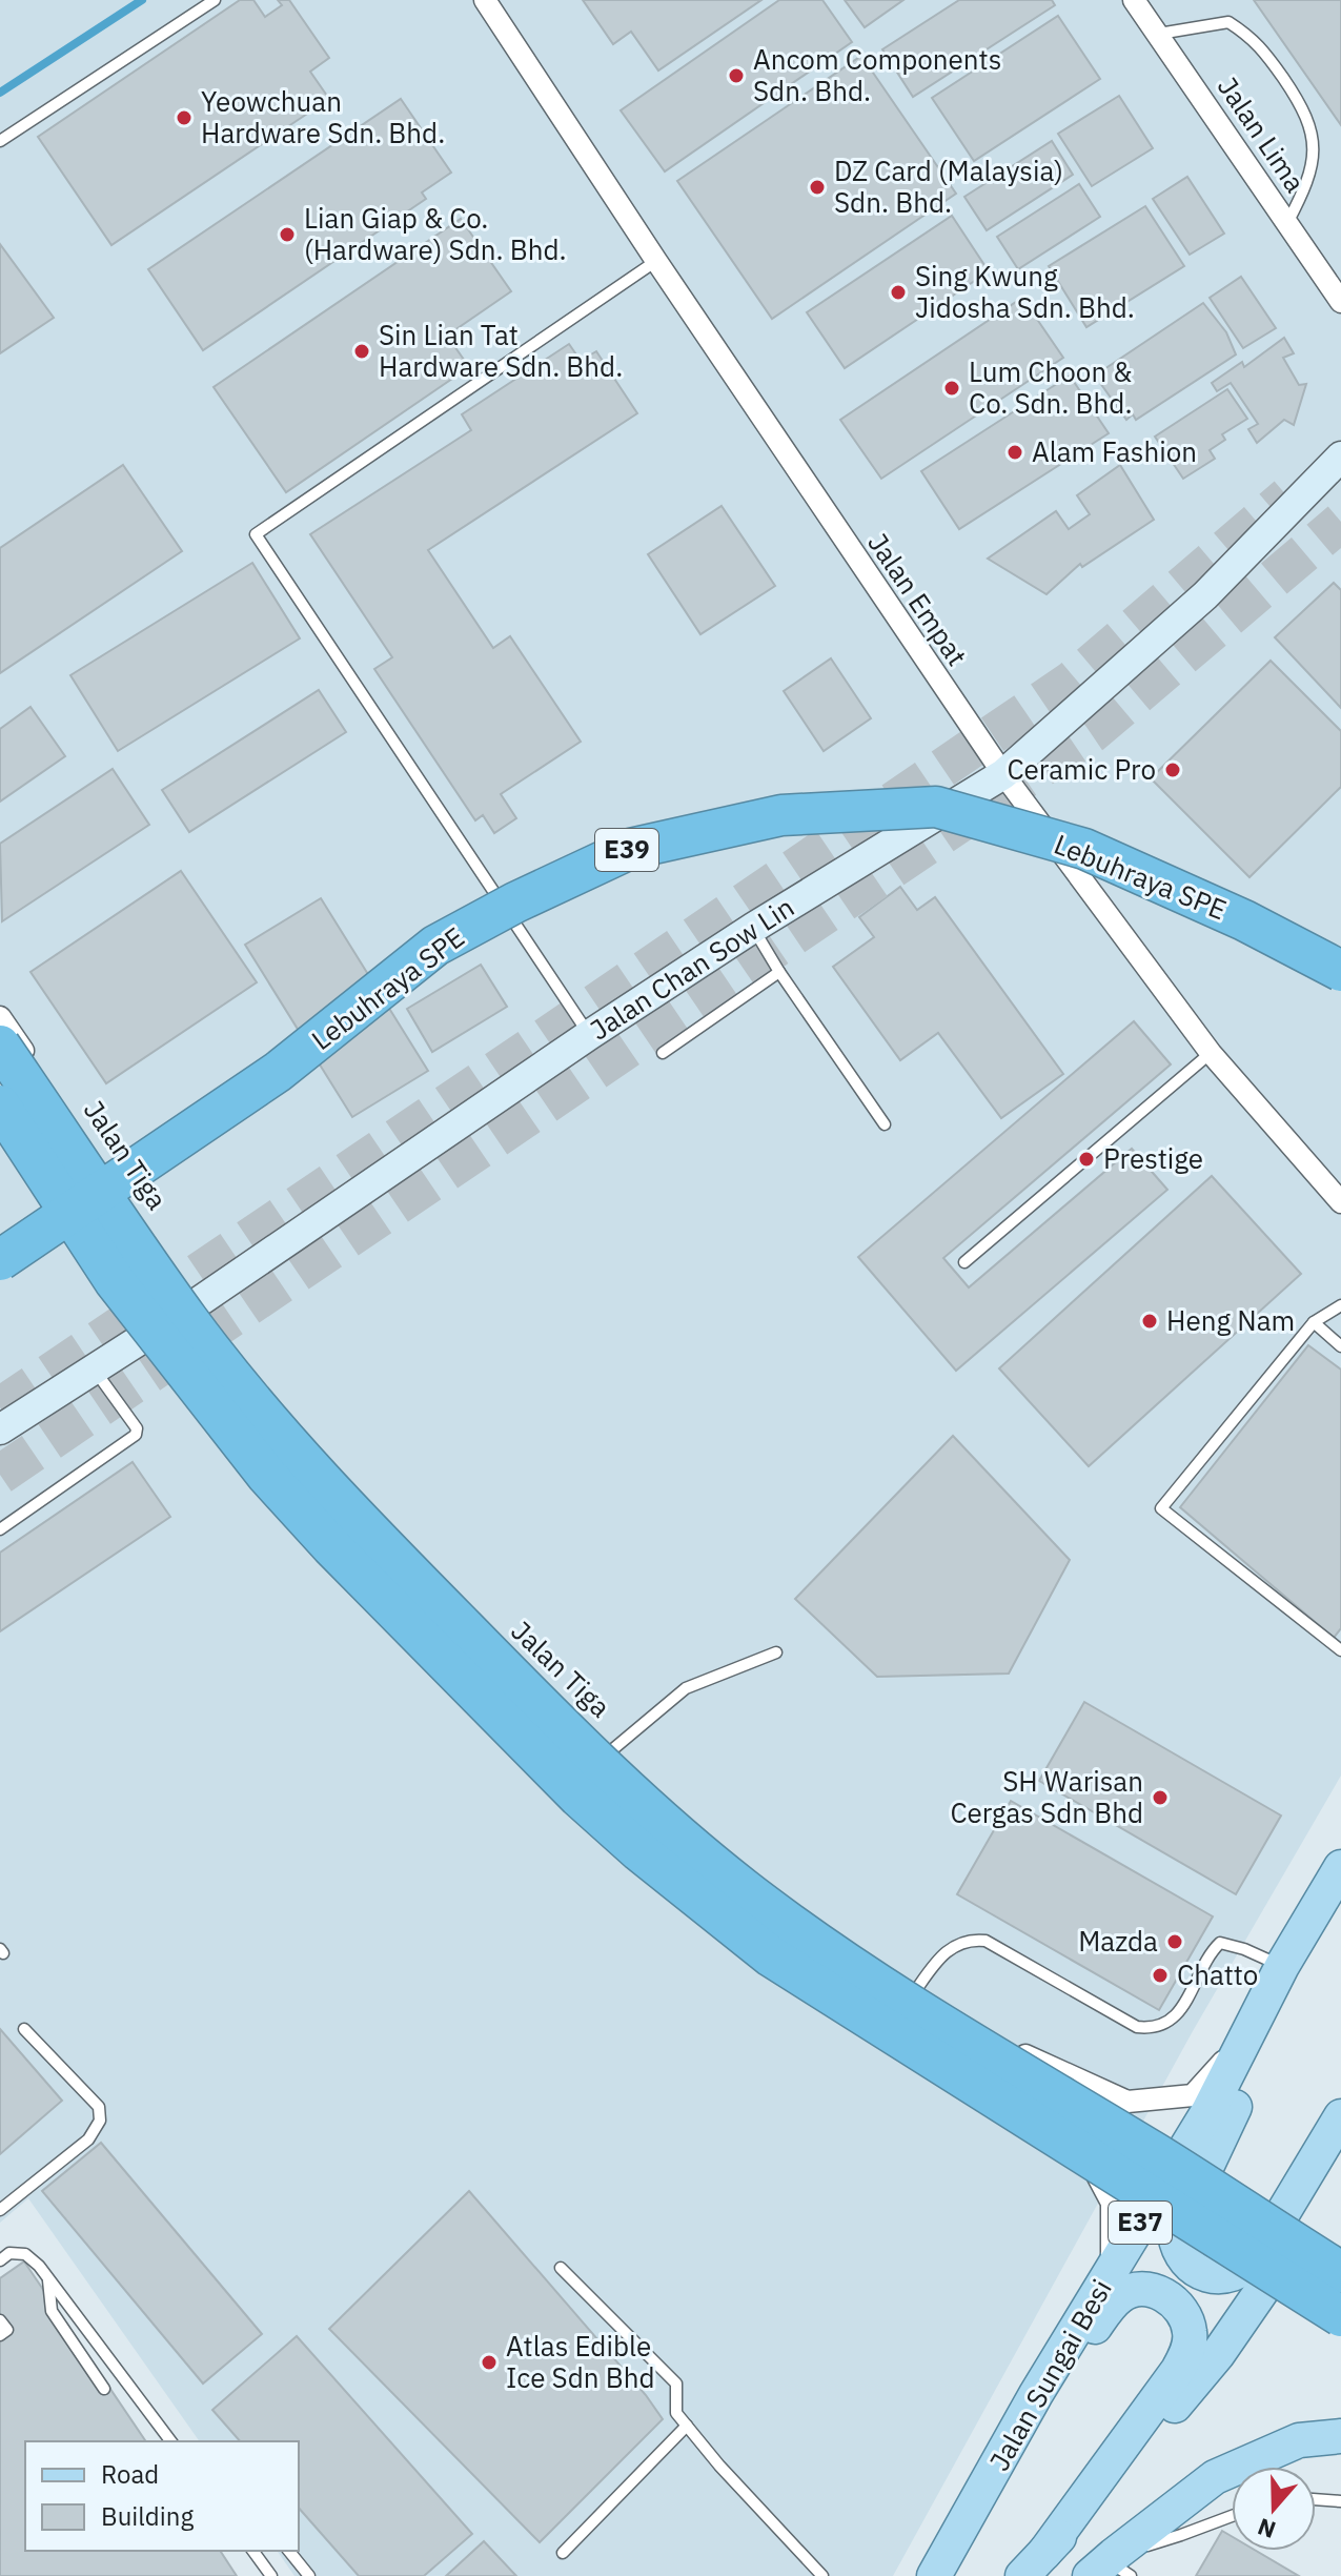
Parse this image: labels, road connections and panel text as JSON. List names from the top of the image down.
{
  "streets": {
    "highway": ["E39", "Lebuhraya SPE"],
    "main road": ["E37", "Jalan Sungai Besi"],
    "street": [
      "Jalan Lima",
      "Jalan Empat",
      "Jalan Chan Sow Lin",
      "Jalan Tiga"
    ]
  },
  "crossings": [
    ["Jalan Empat", "Jalan Chan Sow Lin"],
    ["Jalan Chan Sow Lin", "Jalan Tiga"],
    ["Jalan Tiga", "Jalan Sungai Besi"]
  ],
  "places": [
    "Ancom Components Sdn. Bhd.",
    "Yeowchuan Hardware Sdn. Bhd.",
    "DZ Card (Malaysia) Sdn. Bhd.",
    "Lian Giap & Co. (Hardware) Sdn. Bhd.",
    "Sing Kwung Jidosha Sdn. Bhd.",
    "Sin Lian Tat Hardware Sdn. Bhd.",
    "Lum Choon & Co. Sdn. Bhd.",
    "Alam Fashion",
    "Ceramic Pro",
    "Prestige",
    "Heng Nam",
    "SH Warisan Cergas Sdn Bhd",
    "Mazda",
    "Chatto",
    "Atlas Edible Ice Sdn Bhd"
  ],
  "legend": ["Road", "Building"],
  "north": "bottom"
}
